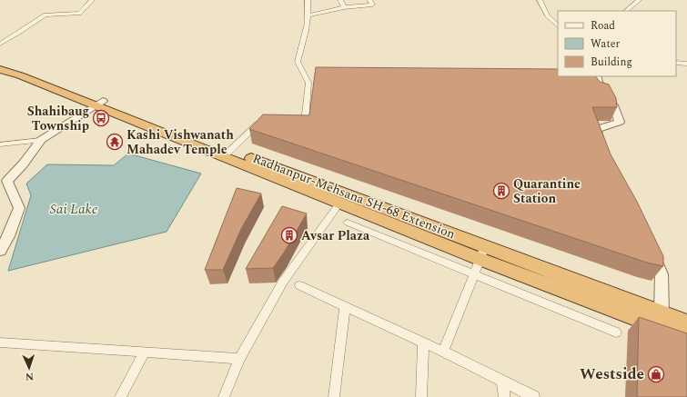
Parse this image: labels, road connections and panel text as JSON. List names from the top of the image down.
{
  "streets": {
    "highway": ["Radhanpur-Mehsana SH-68 Extension"]
  },
  "water": ["Sai Lake"],
  "places": {
    "bus stop": ["Shahibaug Township"],
    "temple": ["Kashi Vishwanath Mahadev Temple"],
    "building": ["Quarantine Station", "Avsar Plaza"],
    "shop": ["Westside"]
  },
  "legend": ["Road", "Water", "Building"],
  "north": "bottom"
}
